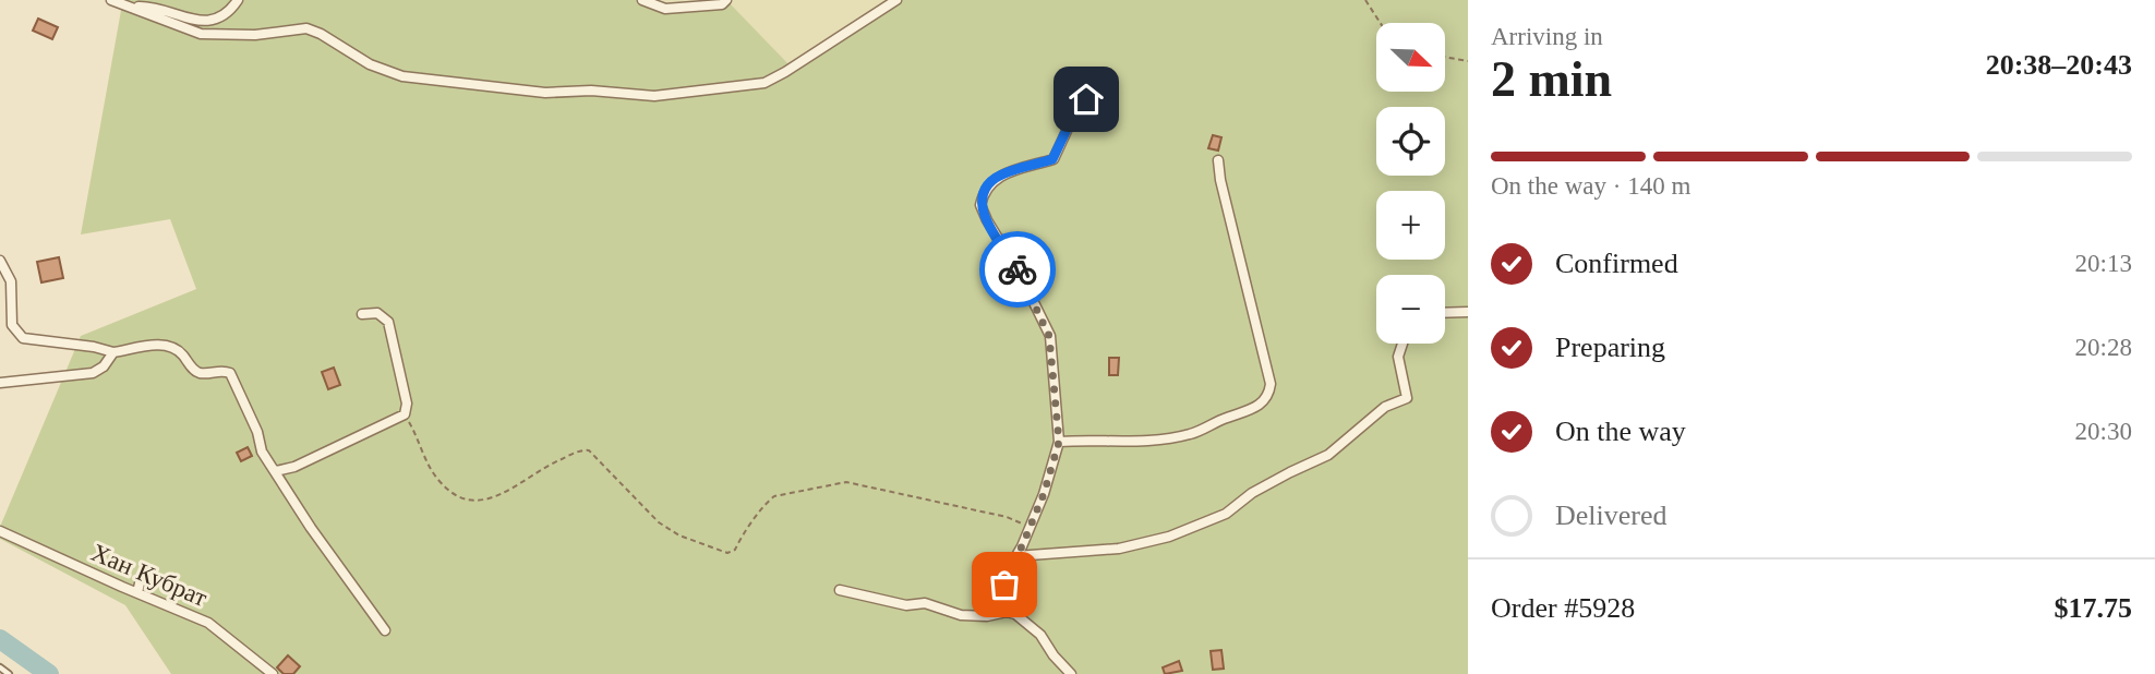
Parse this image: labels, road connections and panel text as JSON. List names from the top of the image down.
{
  "streets": {
    "street": ["Хан Кубрат"]
  },
  "north": "bottom right",
  "page": {
    "heading": ["2 min", "Arriving in", "20:38–20:43"],
    "panel": ["Order #5928", "$17.75"],
    "map_buttons": ["+", "−"],
    "bar": "On the way · 140 m",
    "list": [
      ["Confirmed", "20:13"],
      ["Preparing", "20:28"],
      ["On the way", "20:30"],
      "Delivered"
    ]
  }
}
